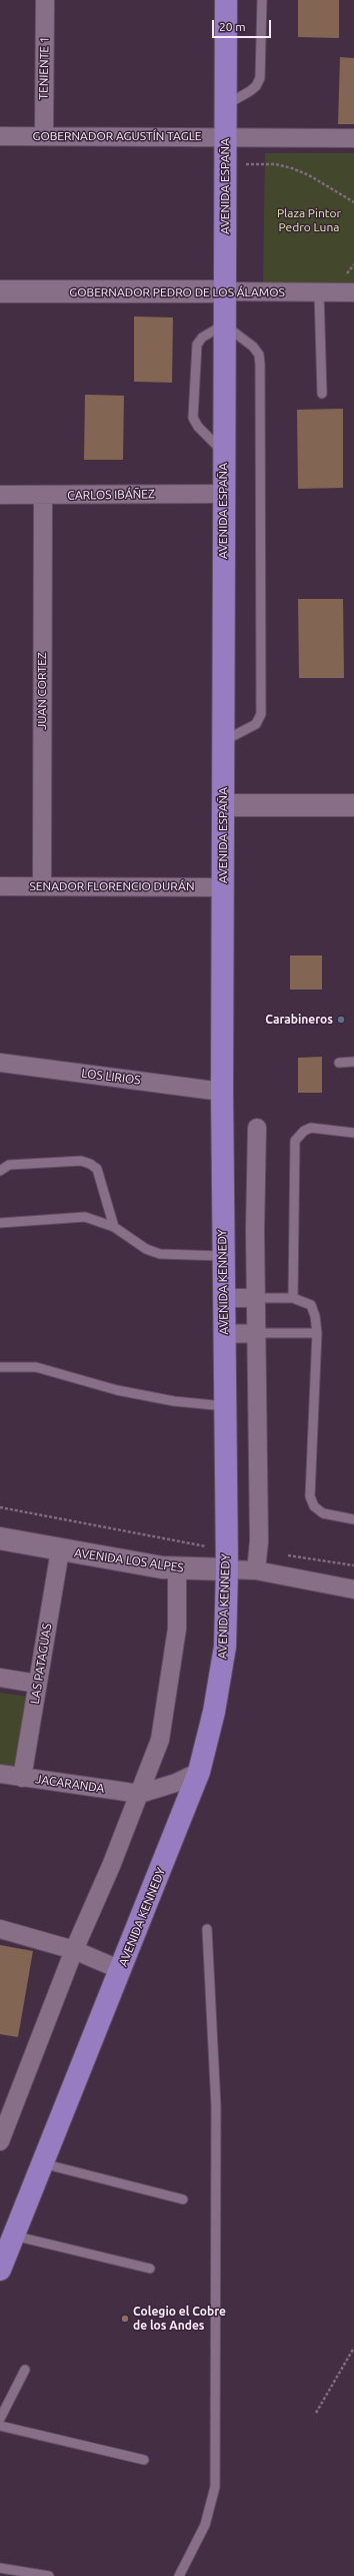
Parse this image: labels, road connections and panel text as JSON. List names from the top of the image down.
{
  "streets": {
    "main road": ["AVENIDA ESPAÑA", "AVENIDA KENNEDY"],
    "street": [
      "TENIENTE 1",
      "GOBERNADOR AGUSTÍN TAGLE",
      "GOBERNADOR PEDRO DE LOS ÁLAMOS",
      "CARLOS IBÁÑEZ",
      "JUAN CORTEZ",
      "SENADOR FLORENCIO DURÁN",
      "LOS LIRIOS",
      "AVENIDA LOS ALPES",
      "LAS PATAGUAS",
      "JACARANDA"
    ]
  },
  "crossings": [
    ["TENIENTE 1", "GOBERNADOR AGUSTÍN TAGLE"],
    ["GOBERNADOR AGUSTÍN TAGLE", "AVENIDA ESPAÑA"],
    ["AVENIDA ESPAÑA", "GOBERNADOR PEDRO DE LOS ÁLAMOS"],
    ["AVENIDA ESPAÑA", "CARLOS IBÁÑEZ"],
    ["AVENIDA ESPAÑA", "SENADOR FLORENCIO DURÁN"],
    ["AVENIDA ESPAÑA", "AVENIDA KENNEDY"],
    ["CARLOS IBÁÑEZ", "JUAN CORTEZ"],
    ["JUAN CORTEZ", "SENADOR FLORENCIO DURÁN"],
    ["LOS LIRIOS", "AVENIDA KENNEDY"],
    ["AVENIDA KENNEDY", "AVENIDA LOS ALPES"],
    ["AVENIDA LOS ALPES", "LAS PATAGUAS"],
    ["LAS PATAGUAS", "JACARANDA"]
  ],
  "parks": ["Plaza Pintor Pedro Luna"],
  "places": ["Carabineros", "Colegio el Cobre de los Andes"],
  "scale_bar": "20 m"
}
